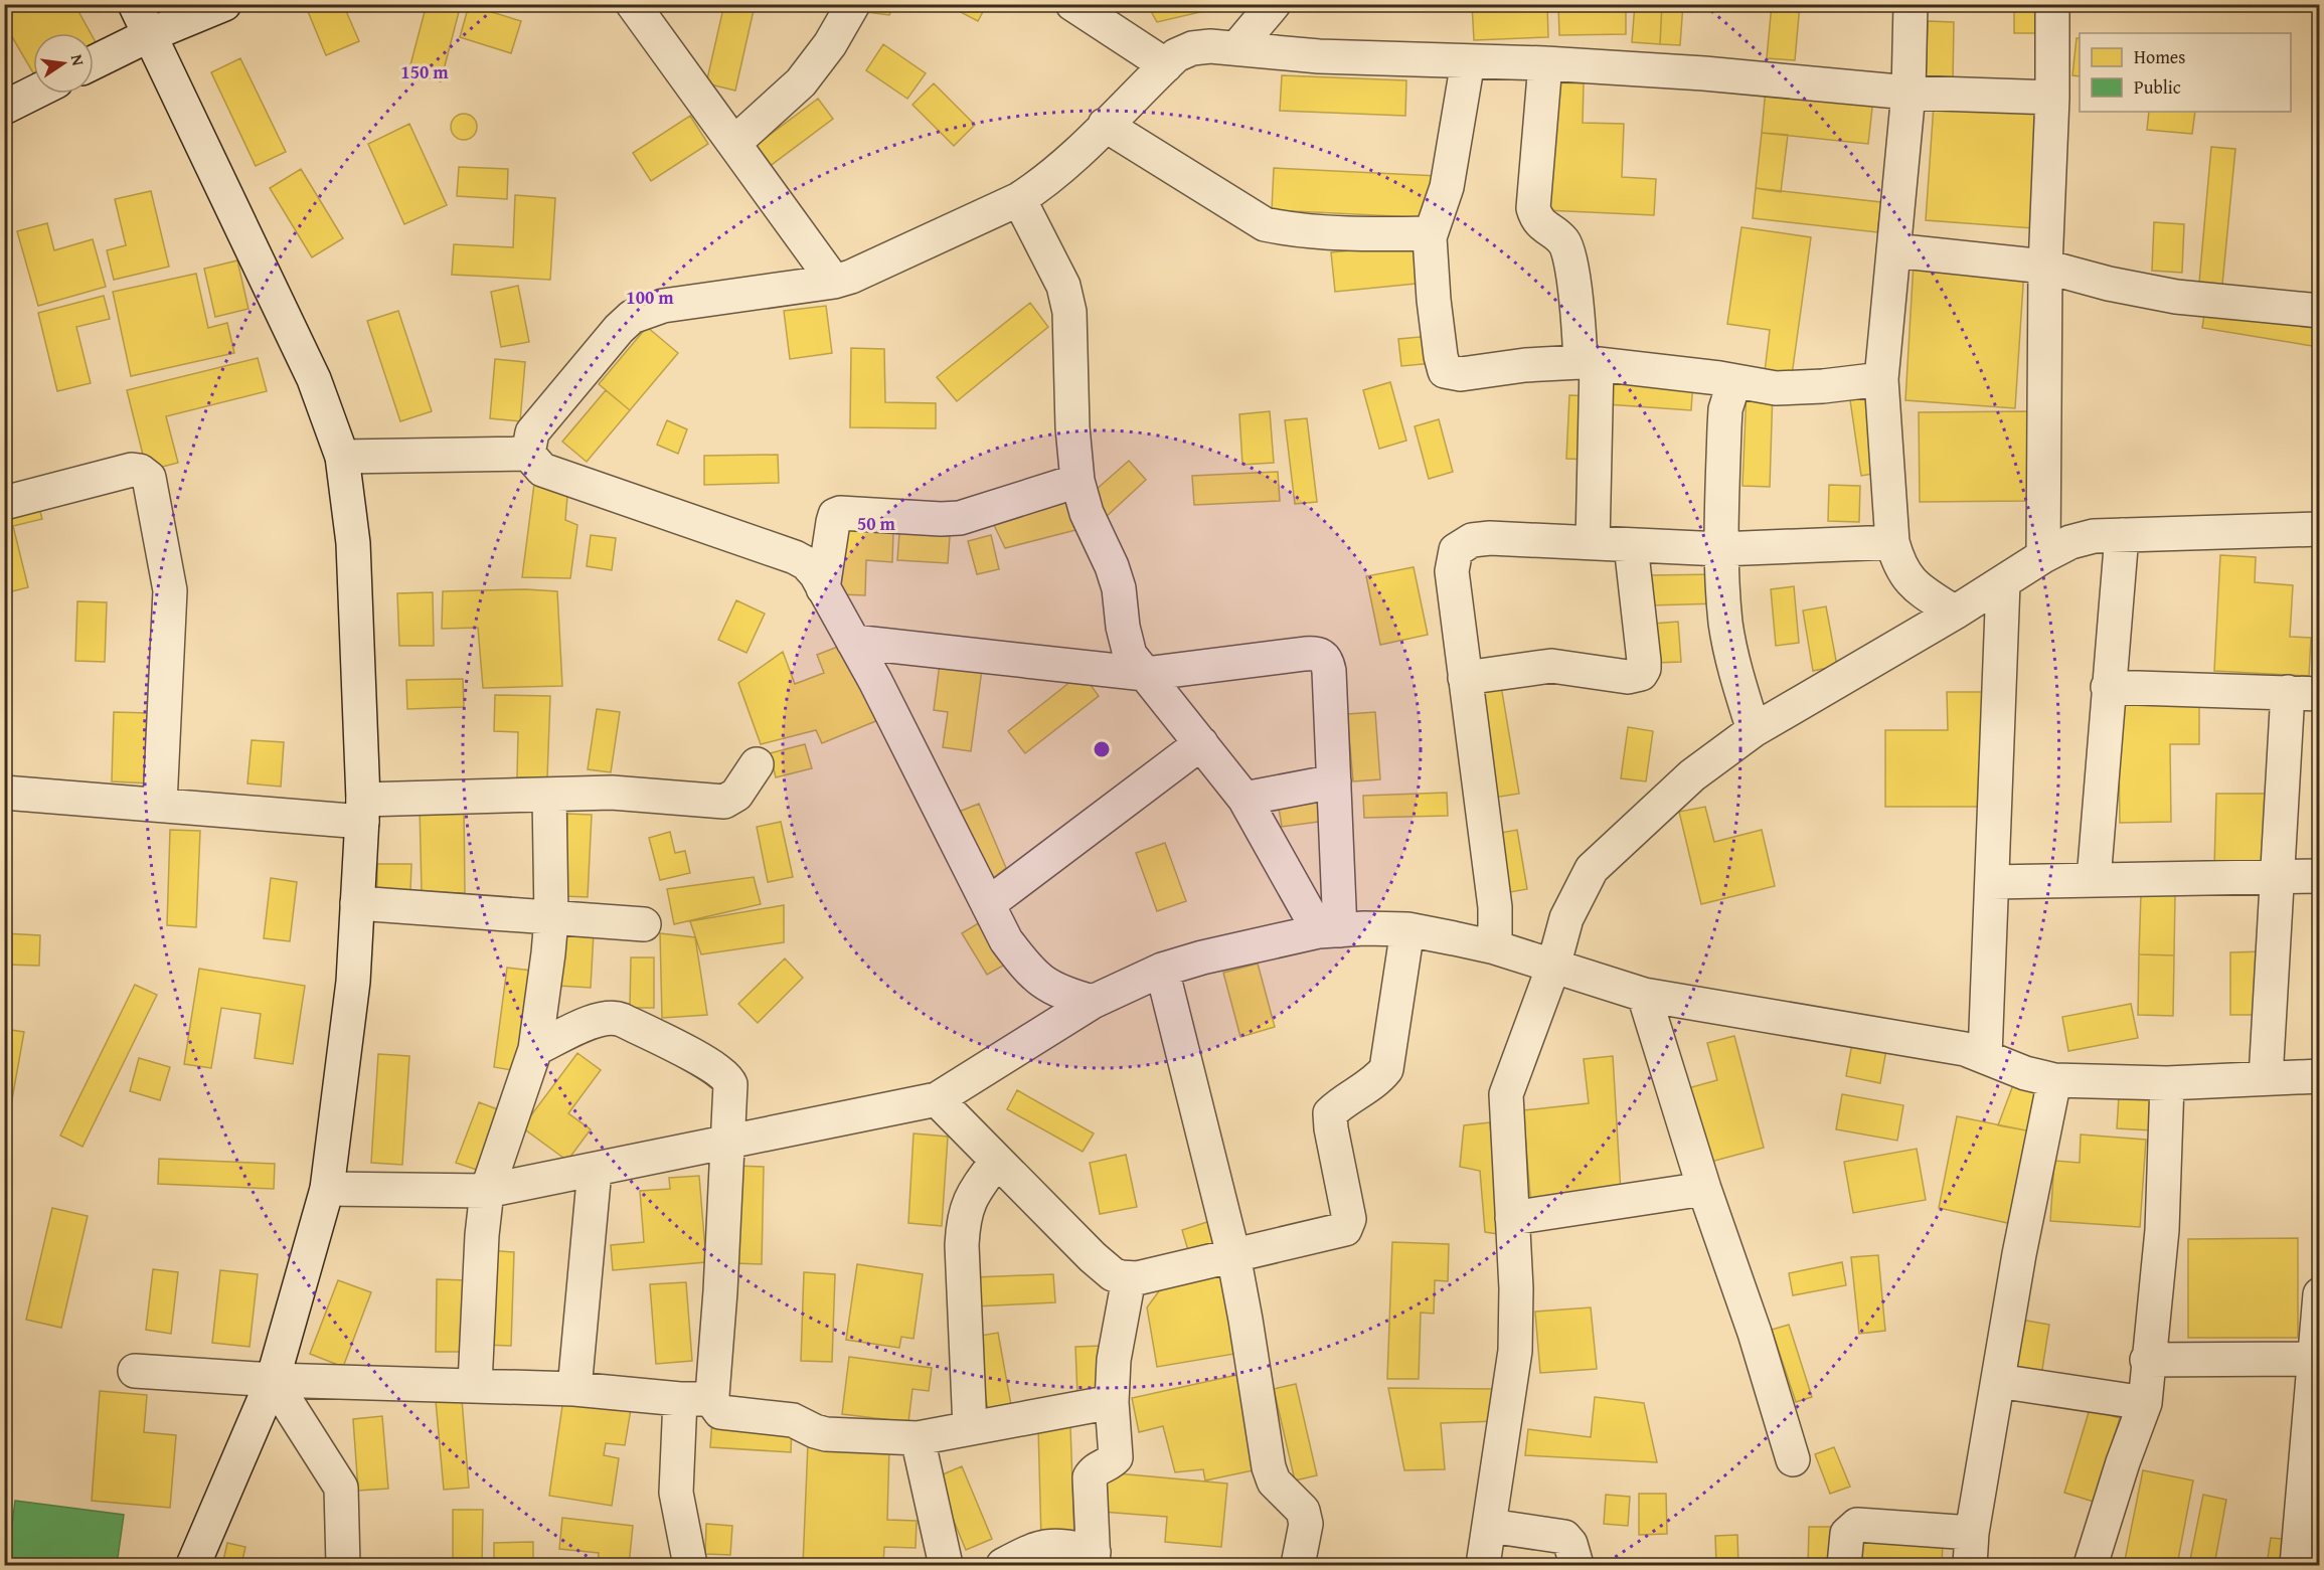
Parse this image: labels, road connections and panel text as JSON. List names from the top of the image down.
{
  "legend": ["Homes", "Public"],
  "north": "right",
  "rings": ["150 m", "100 m", "50 m"]
}
